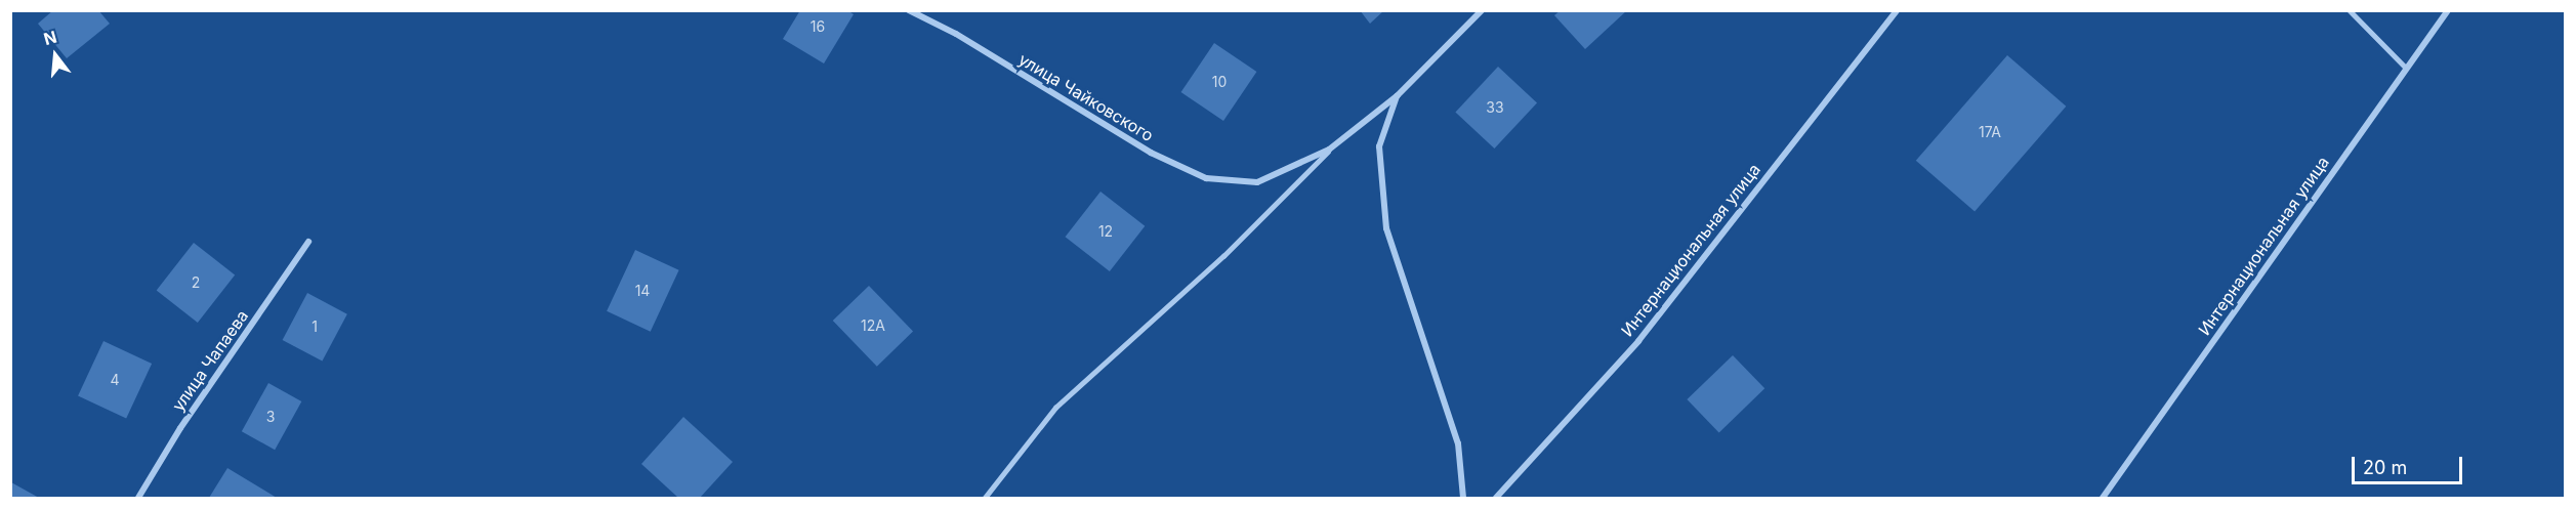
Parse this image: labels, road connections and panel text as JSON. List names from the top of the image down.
{
  "streets": {
    "street": ["улица Чайковского", "Интернациональная улица", "улица Чапаева"]
  },
  "house_numbers": [
    "16",
    "10",
    "33",
    "17А",
    "12",
    "2",
    "14",
    "12А",
    "1",
    "4",
    "3"
  ],
  "scale_bar": "20 m",
  "north": "top"
}
